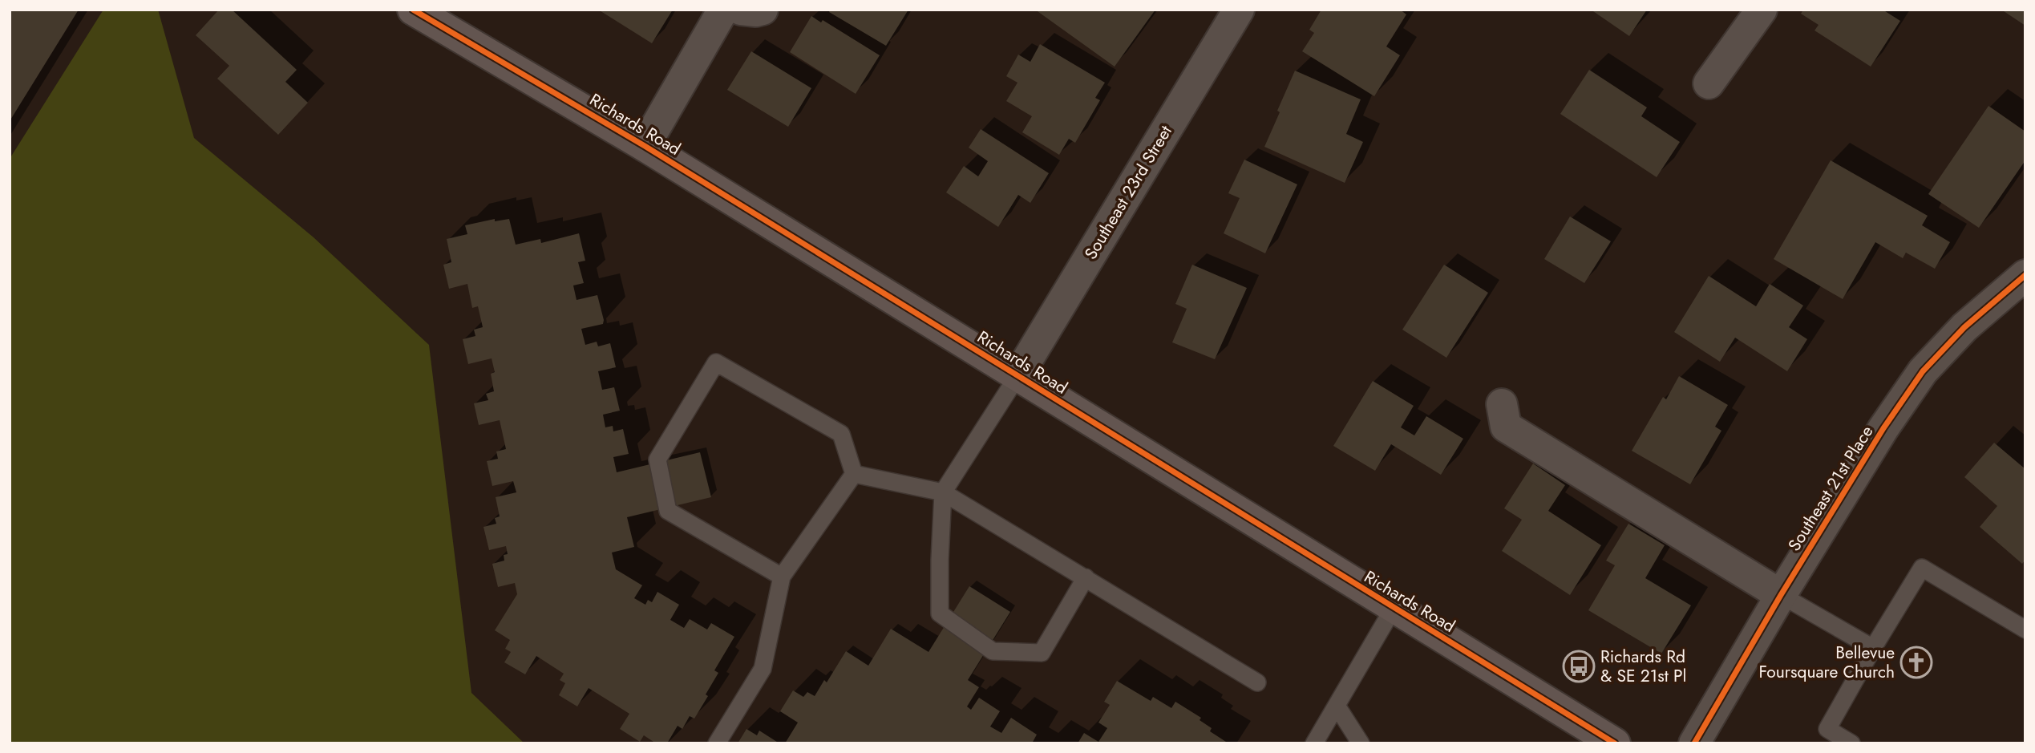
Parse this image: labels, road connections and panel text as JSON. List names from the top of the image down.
{
  "streets": {
    "main road": ["Richards Road"],
    "street": ["Southeast 23rd Street", "Southeast 21st Place"]
  },
  "crossings": [
    ["Richards Road", "Southeast 23rd Street"]
  ],
  "places": {
    "church": ["Bellevue Foursquare Church"],
    "bus stop": ["Richards Rd & SE 21st Pl"]
  }
}
